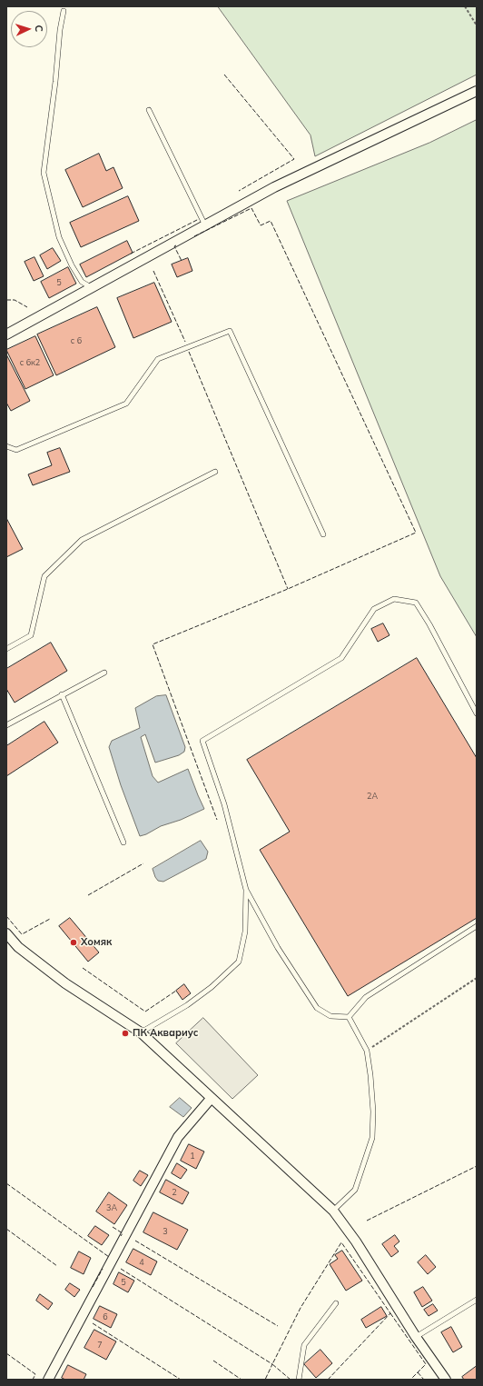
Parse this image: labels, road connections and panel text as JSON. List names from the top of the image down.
{
  "places": ["Хомяк", "ПК Аквариус"],
  "house_numbers": [
    "5",
    "с 6",
    "с 6к2",
    "2А",
    "1",
    "2",
    "3А",
    "3",
    "4",
    "5",
    "6",
    "7"
  ],
  "north": "right"
}
